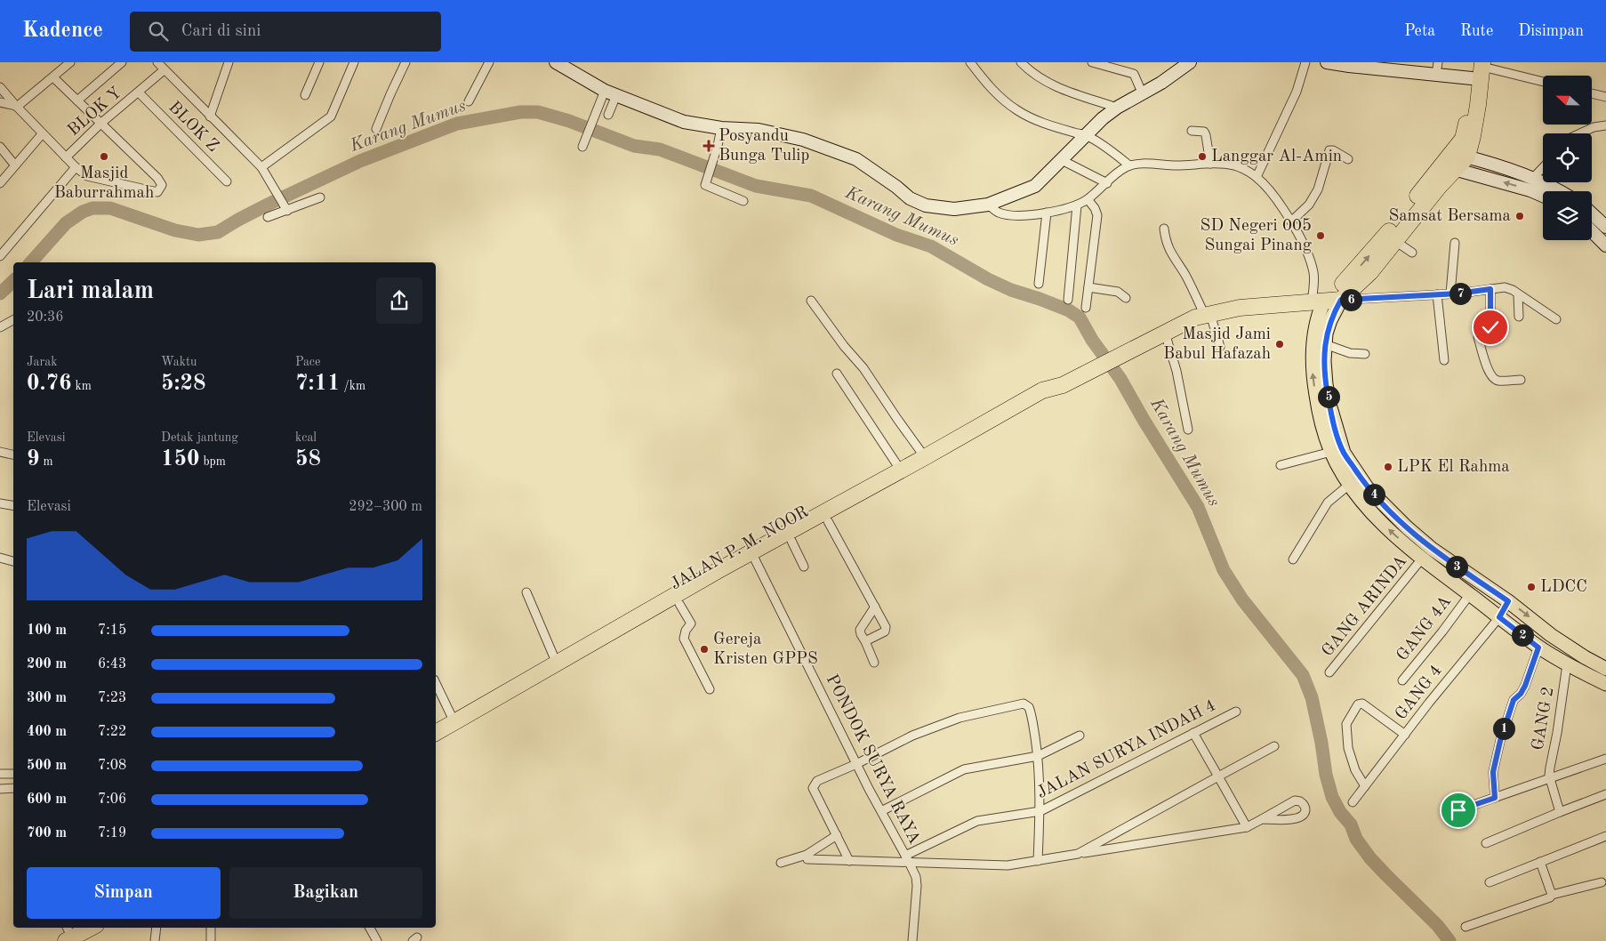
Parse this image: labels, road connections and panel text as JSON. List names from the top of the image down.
{
  "streets": {
    "highway": ["JALAN P. M. NOOR"],
    "street": [
      "BLOK Y",
      "BLOK Z",
      "GANG ARINDA",
      "GANG 4A",
      "GANG 4",
      "GANG 2",
      "JALAN SURYA INDAH 4",
      "PONDOK SURYA RAYA"
    ]
  },
  "crossings": [
    ["BLOK Y", "BLOK Z"],
    ["JALAN P. M. NOOR", "PONDOK SURYA RAYA"],
    ["JALAN SURYA INDAH 4", "PONDOK SURYA RAYA"]
  ],
  "water": ["Karang Mumus"],
  "places": {
    "health": ["Posyandu Bunga Tulip"],
    "other": [
      "Masjid Baburrahmah",
      "Langgar Al-Amin",
      "Samsat Bersama",
      "SD Negeri 005 Sungai Pinang",
      "Masjid Jami Babul Hafazah",
      "LPK El Rahma",
      "LDCC",
      "Gereja Kristen GPPS"
    ]
  },
  "north": "left",
  "page": {
    "header": "Kadence",
    "search": "Cari di sini",
    "nav": ["Peta", "Rute", "Disimpan"],
    "heading": ["Lari malam", "20:36"],
    "pins": [
      "7",
      "6",
      "5",
      "4",
      "3",
      "2",
      "1"
    ],
    "stats": [
      ["Jarak", "0.76 km"],
      ["Waktu", "5:28"],
      ["Pace", "7:11 /km"],
      ["Elevasi", "9 m"],
      ["Detak jantung", "150 bpm"],
      ["kcal", "58"]
    ],
    "chart": ["Elevasi", "292–300 m"],
    "list": [
      {
        "name": "100 m",
        "note": "7:15"
      },
      {
        "name": "200 m",
        "note": "6:43"
      },
      {
        "name": "300 m",
        "note": "7:23"
      },
      {
        "name": "400 m",
        "note": "7:22"
      },
      {
        "name": "500 m",
        "note": "7:08"
      },
      {
        "name": "600 m",
        "note": "7:06"
      },
      {
        "name": "700 m",
        "note": "7:19"
      }
    ],
    "buttons": ["Simpan", "Bagikan"]
  }
}
